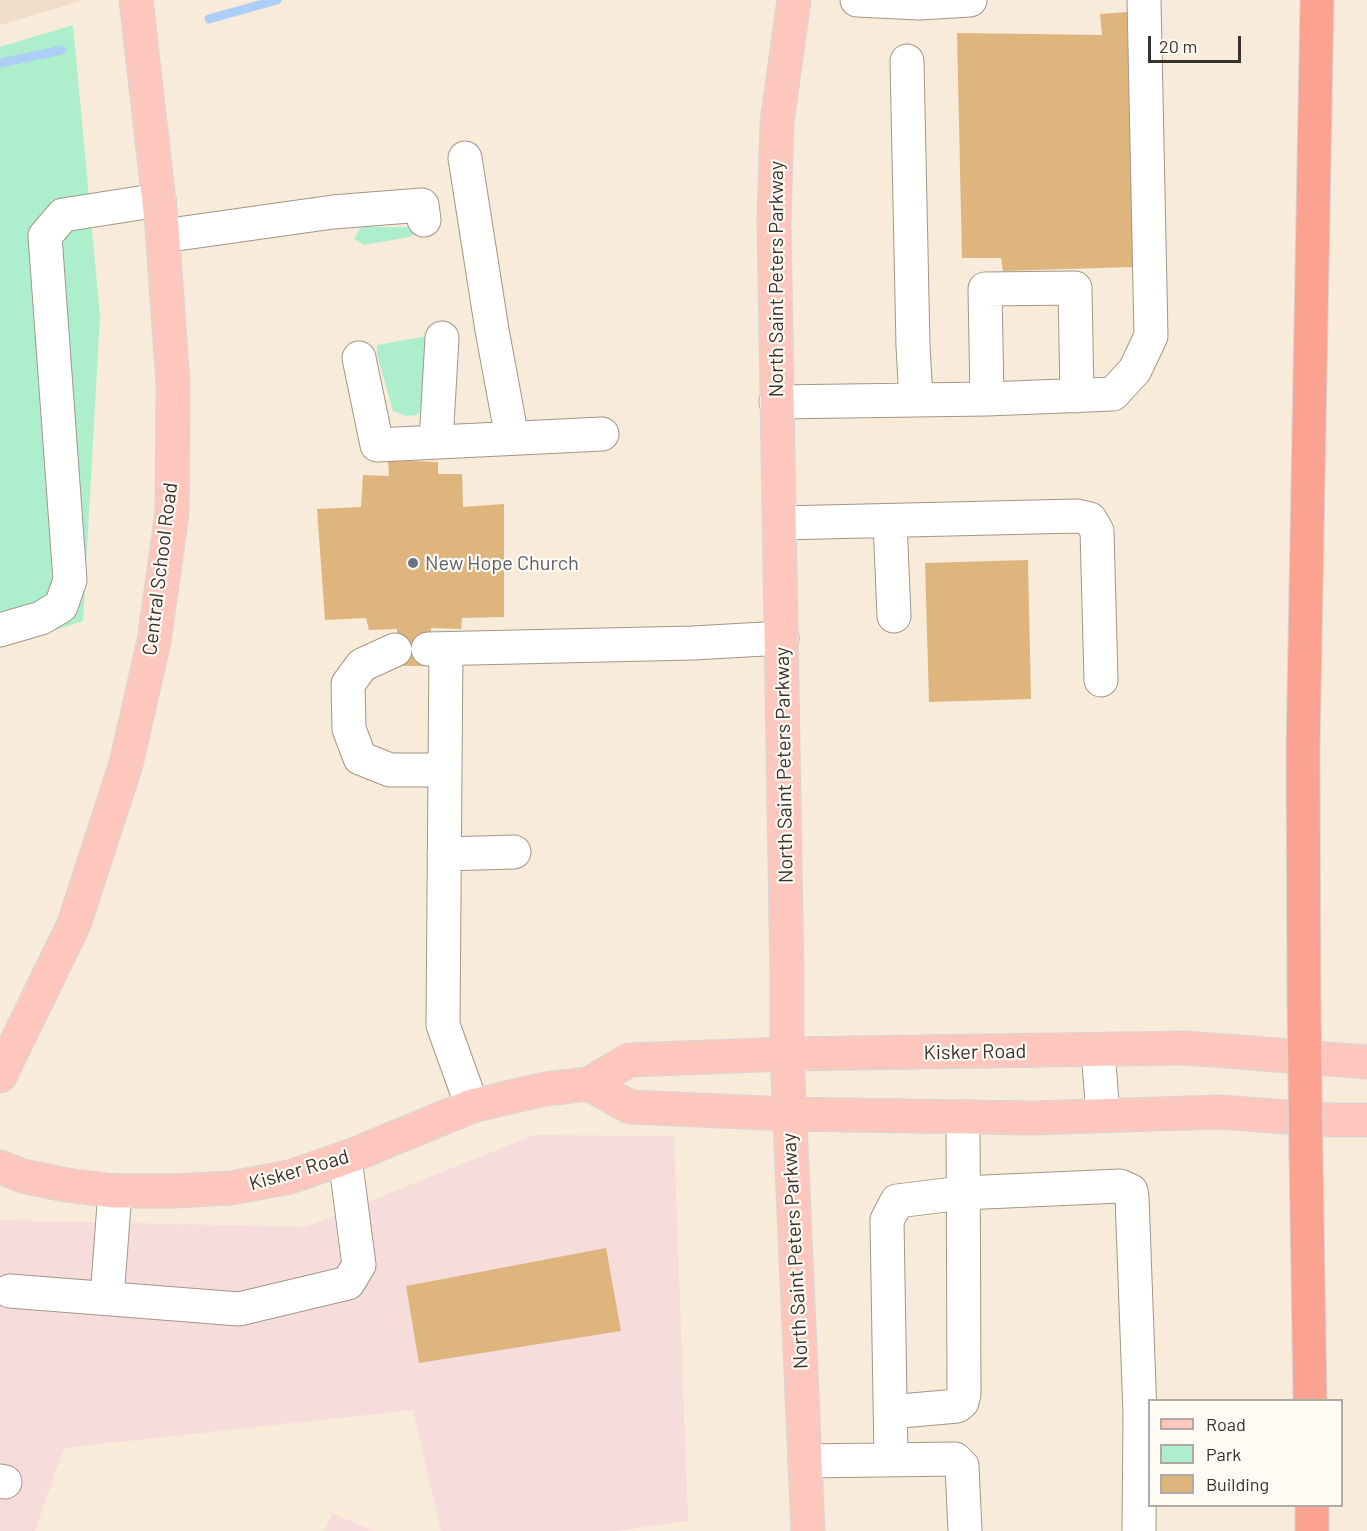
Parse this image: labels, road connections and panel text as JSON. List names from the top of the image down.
{
  "streets": {
    "main road": ["North Saint Peters Parkway", "Central School Road", "Kisker Road"]
  },
  "crossings": [
    ["North Saint Peters Parkway", "Kisker Road"]
  ],
  "places": ["New Hope Church"],
  "legend": ["Road", "Park", "Building"],
  "scale_bar": "20 m"
}
